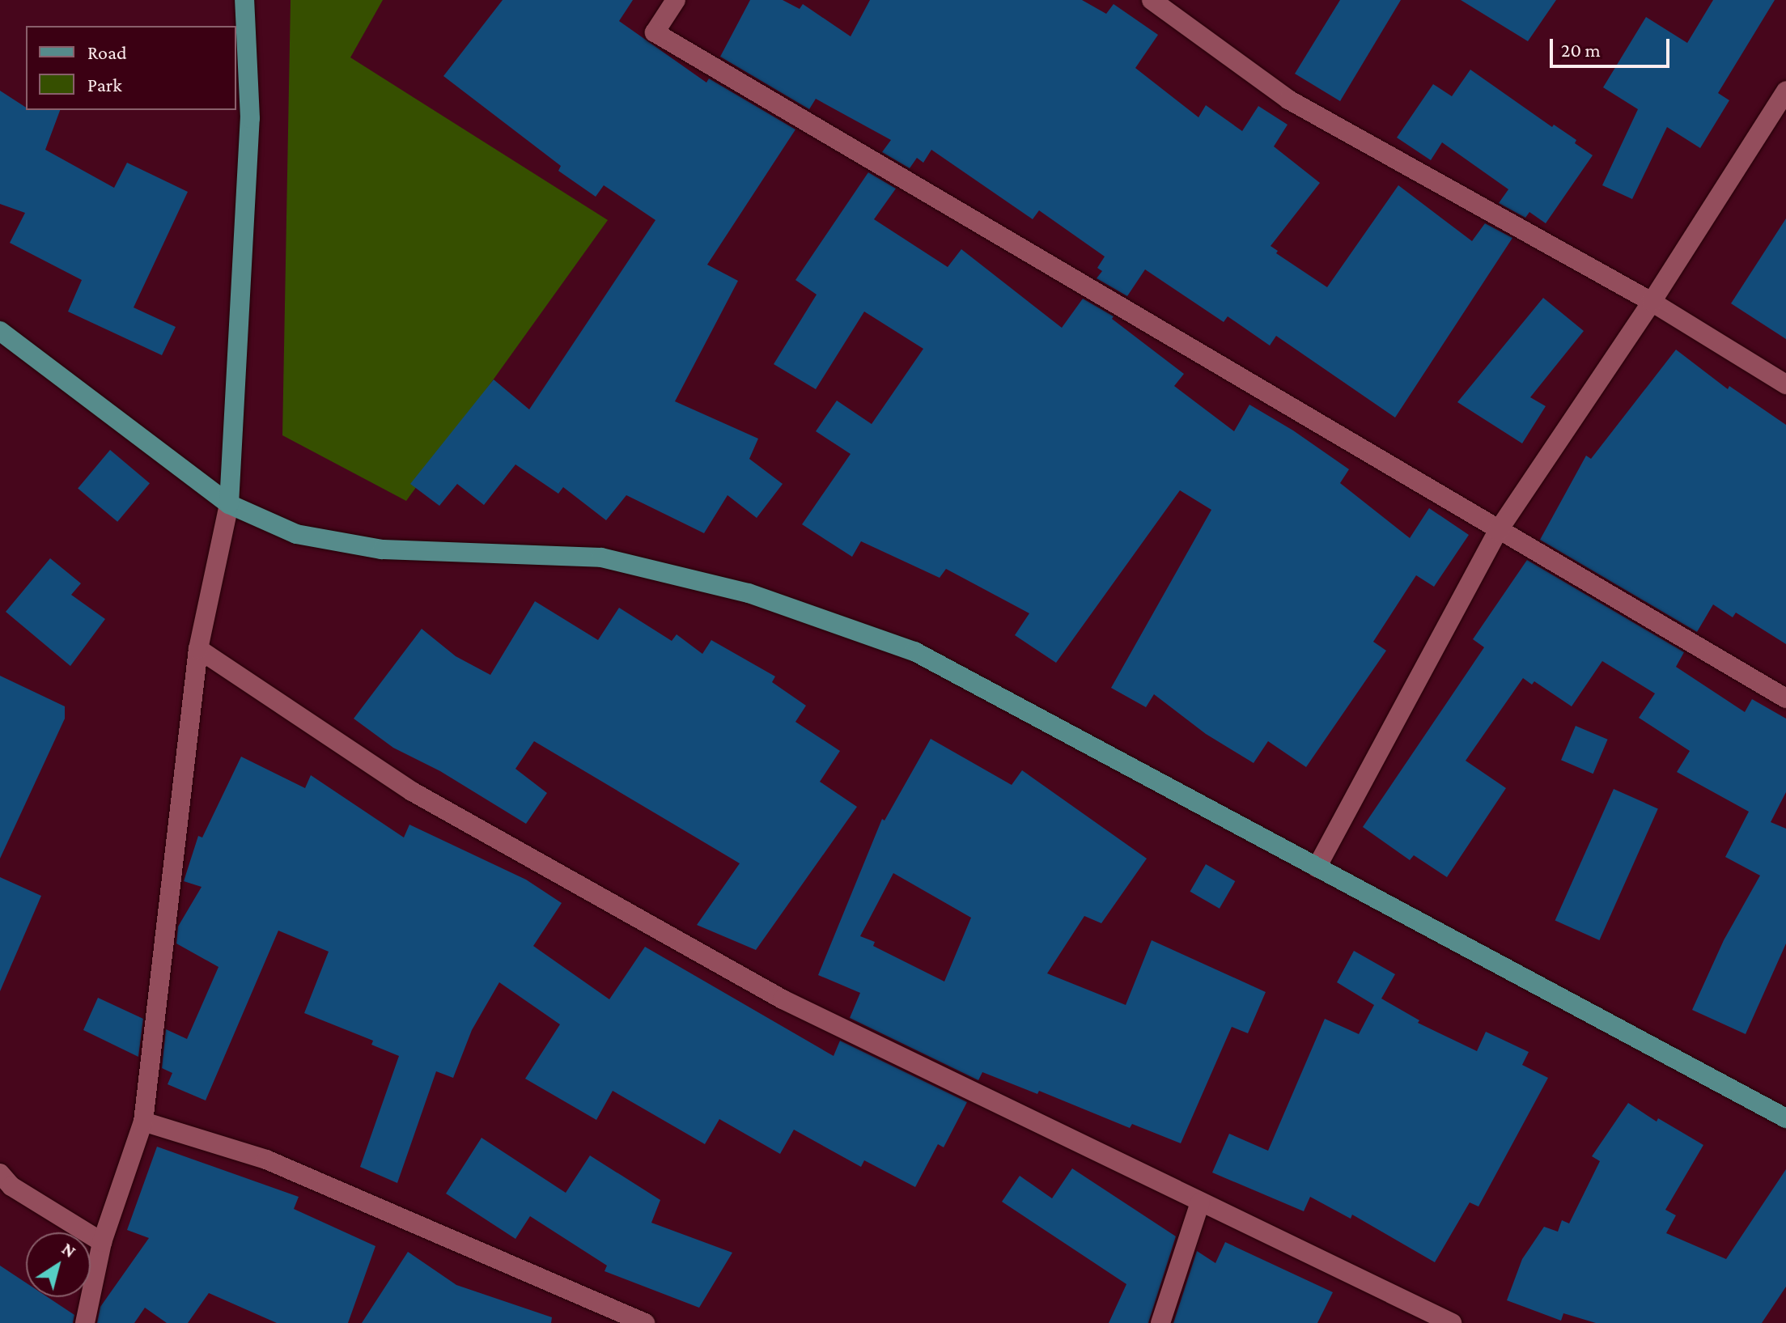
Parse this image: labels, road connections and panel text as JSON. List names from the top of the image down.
{
  "legend": ["Road", "Park"],
  "scale_bar": "20 m",
  "north": "top right"
}
